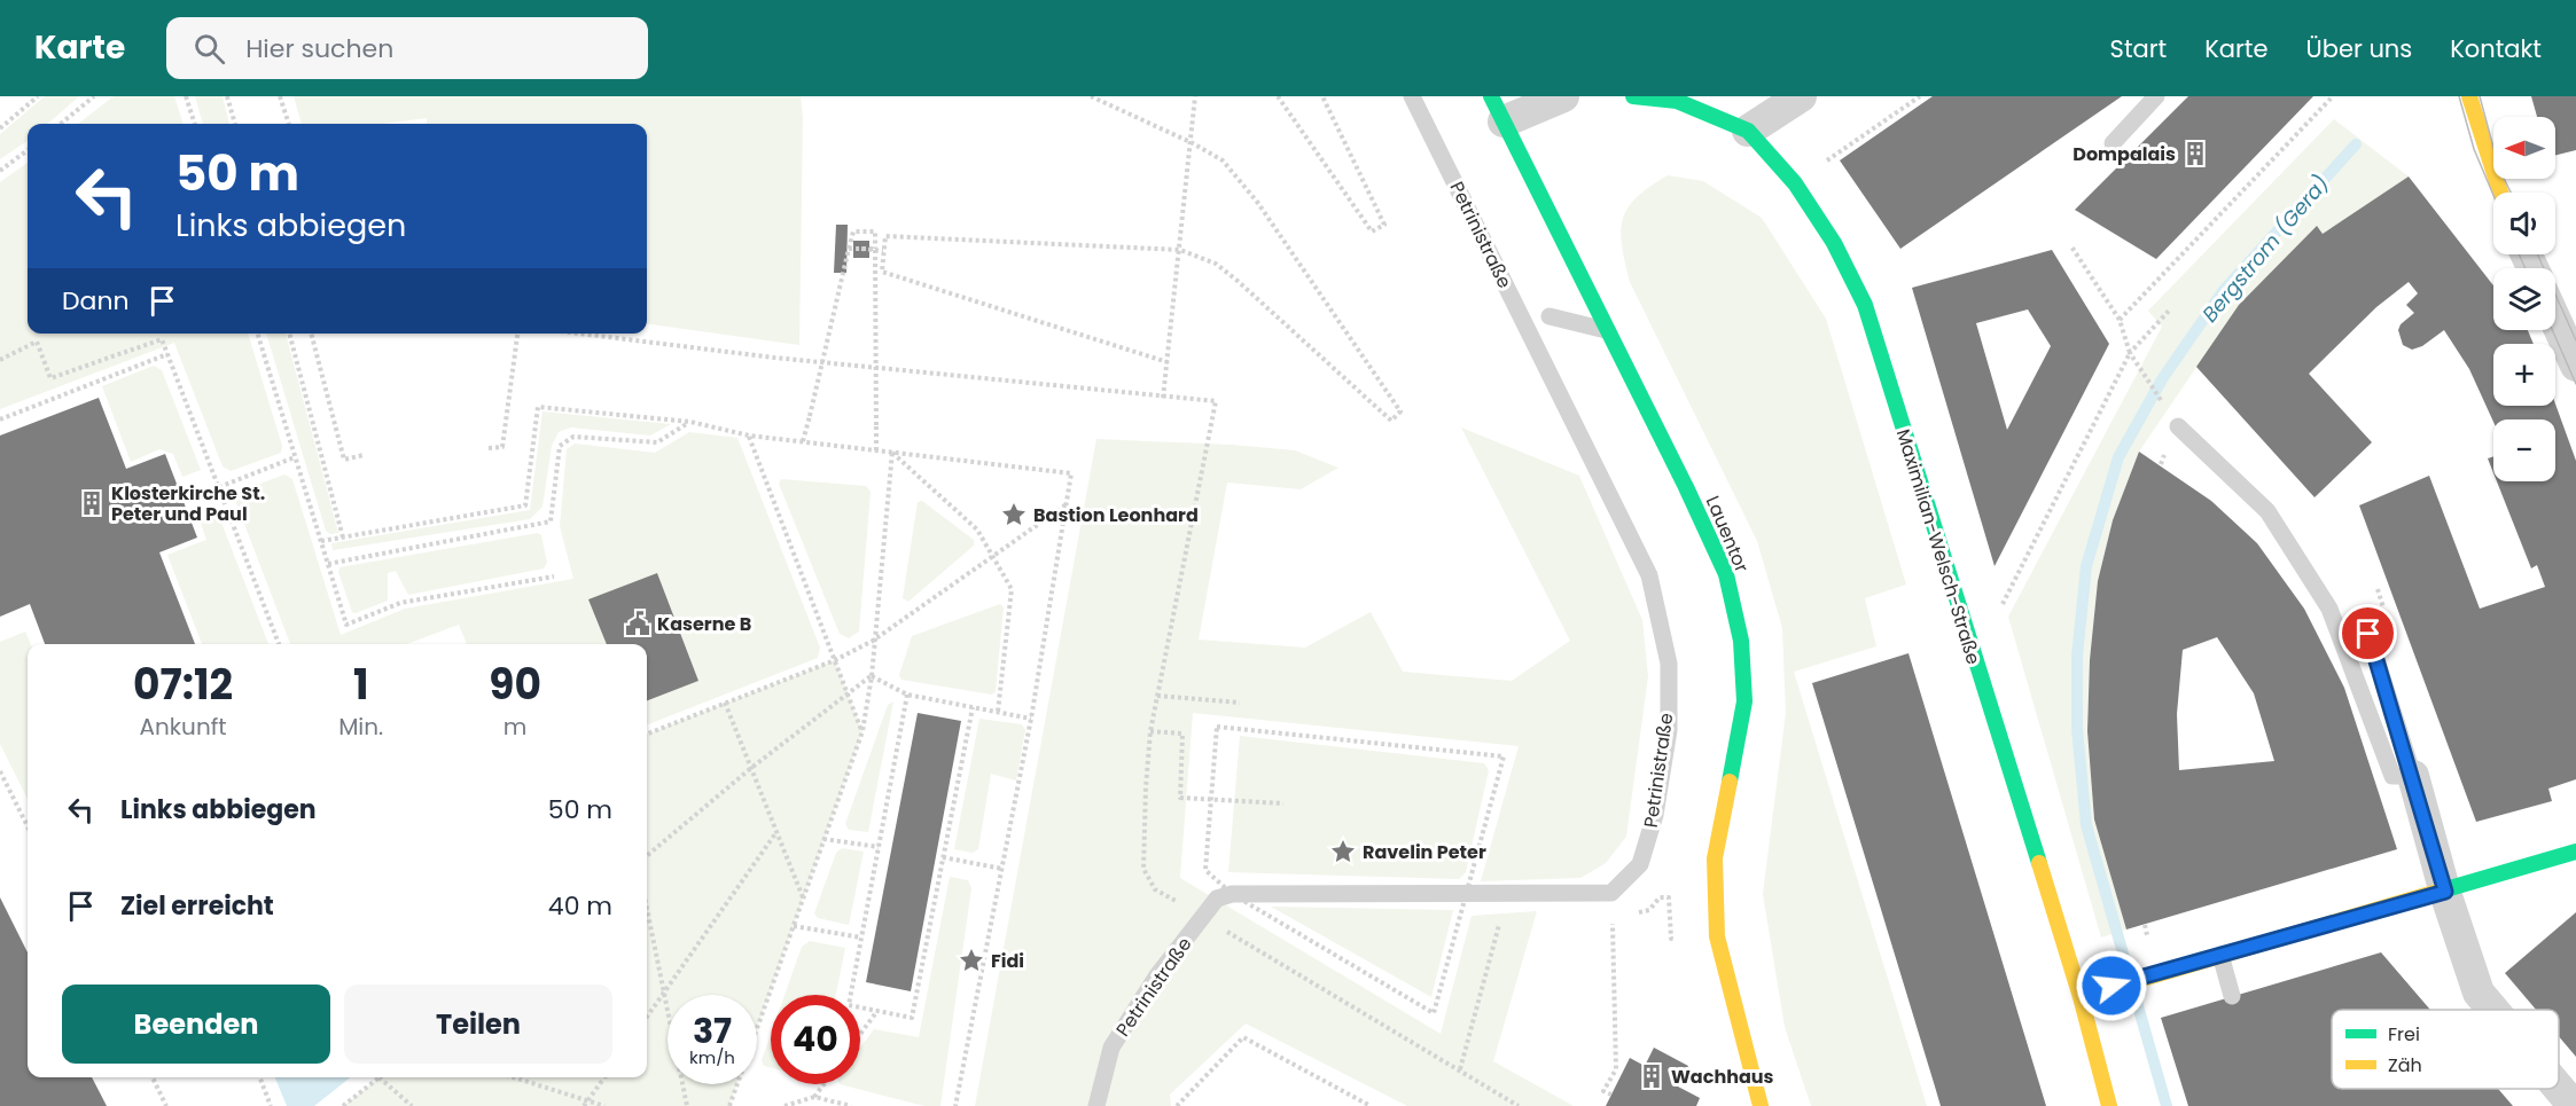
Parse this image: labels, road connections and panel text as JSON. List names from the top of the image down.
{
  "streets": {
    "street": ["Lauentor", "Maximilian-Welsch-Straße"],
    "lane": ["Petrinistraße"]
  },
  "water": ["Bergstrom (Gera)"],
  "places": {
    "building": ["Dompalais", "Klosterkirche St. Peter und Paul", "Wachhaus"],
    "place": ["Bastion Leonhard", "Ravelin Peter", "Fidi"],
    "public building": ["Kaserne B"]
  },
  "legend": ["Frei", "Zäh"],
  "north": "left",
  "page": {
    "header": "Karte",
    "search": "Hier suchen",
    "nav": [
      "Start",
      "Karte",
      "Über uns",
      "Kontakt"
    ],
    "map_buttons": ["+", "−"],
    "turn": ["50 m", "Links abbiegen"],
    "then": "Dann",
    "eta": [
      "07:12",
      "Ankunft",
      "1",
      "Min.",
      "90",
      "m"
    ],
    "list": [
      {
        "name": "Links abbiegen",
        "value": "50 m"
      },
      {
        "name": "Ziel erreicht",
        "value": "40 m"
      }
    ],
    "buttons": ["Beenden", "Teilen"],
    "speed": "37 km/h",
    "limit": "40"
  }
}
